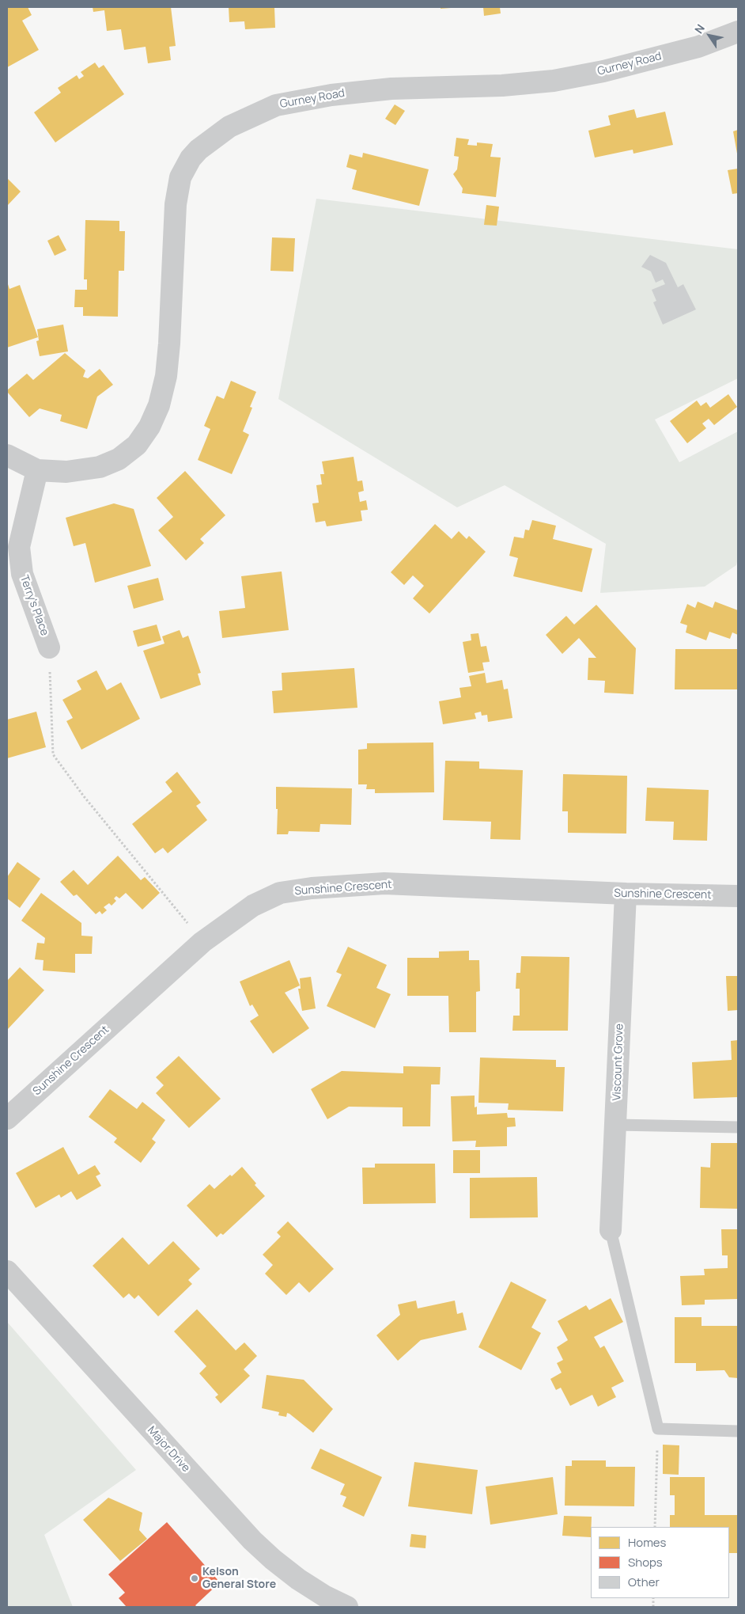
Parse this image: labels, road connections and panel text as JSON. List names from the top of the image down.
{
  "streets": {
    "street": [
      "Gurney Road",
      "Terry's Place",
      "Sunshine Crescent",
      "Viscount Grove",
      "Major Drive"
    ]
  },
  "crossings": [
    ["Gurney Road", "Terry's Place"],
    ["Sunshine Crescent", "Viscount Grove"]
  ],
  "places": ["Kelson General Store"],
  "legend": ["Homes", "Shops", "Other"],
  "north": "top left"
}
